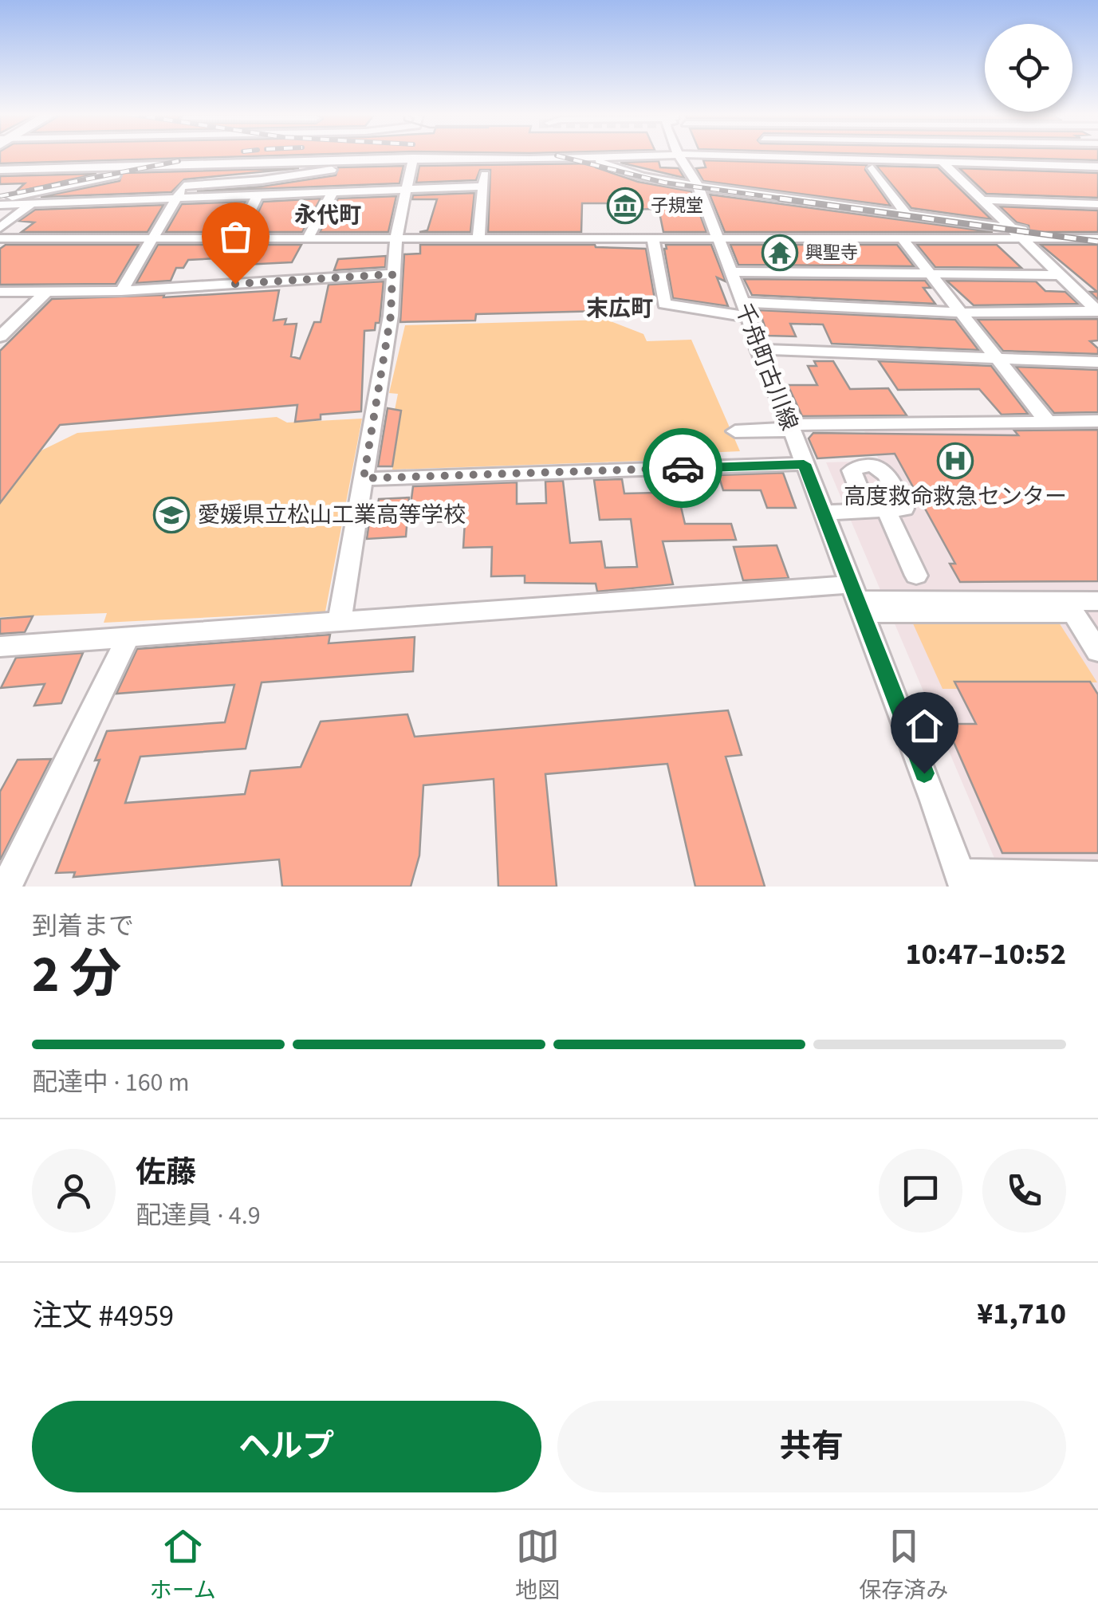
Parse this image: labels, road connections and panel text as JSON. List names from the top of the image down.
{
  "streets": {
    "street": ["千舟町古川線"]
  },
  "districts": ["永代町", "末広町"],
  "places": {
    "museum": ["子規堂"],
    "temple": ["興聖寺"],
    "hospital": ["高度救命救急センター"],
    "school or university": ["愛媛県立松山工業高等学校"]
  },
  "page": {
    "heading": ["2 分", "到着まで", "10:47–10:52"],
    "panel": [
      "佐藤",
      "配達員 · 4.9",
      "注文 #4959",
      "¥1,710"
    ],
    "bar": "配達中 · 160 m",
    "buttons": ["ヘルプ", "共有"],
    "tabs": ["ホーム", "地図", "保存済み"]
  }
}
